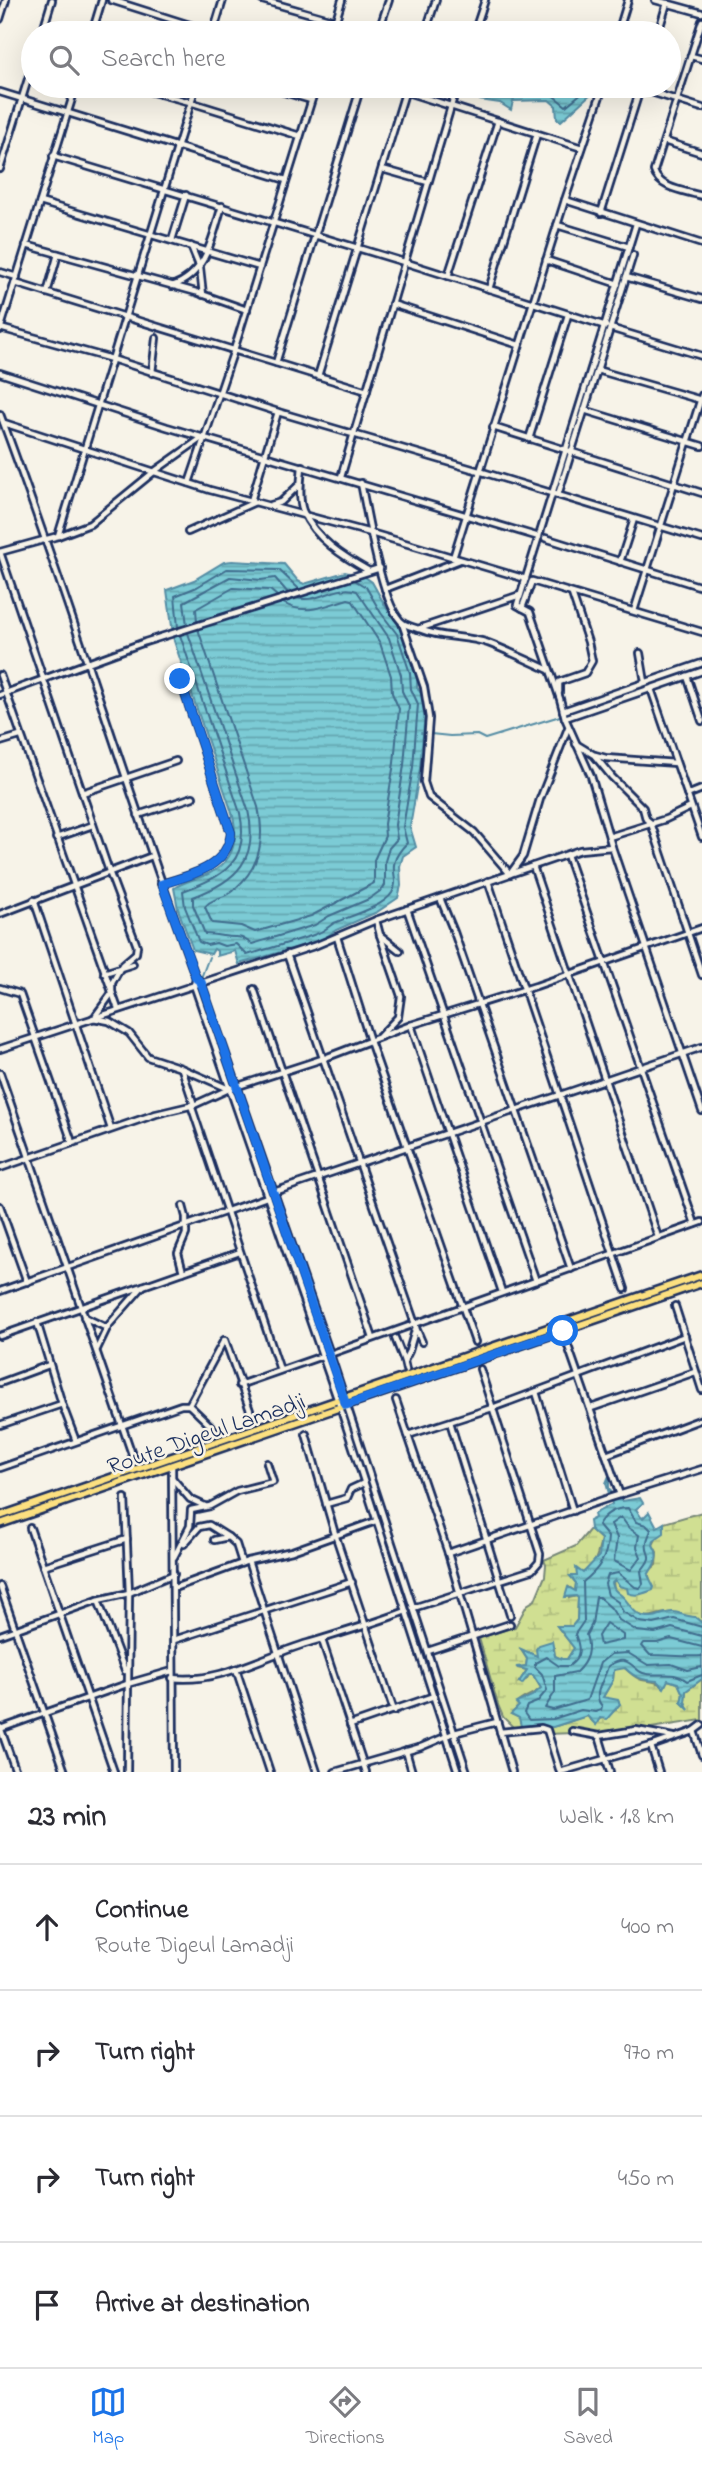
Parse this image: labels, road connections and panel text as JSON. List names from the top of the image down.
{
  "streets": {
    "main road": ["Route Digeul Lamadji"]
  },
  "page": {
    "search": "Search here",
    "heading": ["23 min", "Walk · 1.8 km"],
    "list": [
      ["Continue", "Route Digeul Lamadji", "400 m"],
      ["Turn right", "970 m"],
      ["Turn right", "450 m"],
      "Arrive at destination"
    ],
    "nav": ["Map", "Directions", "Saved"]
  }
}
